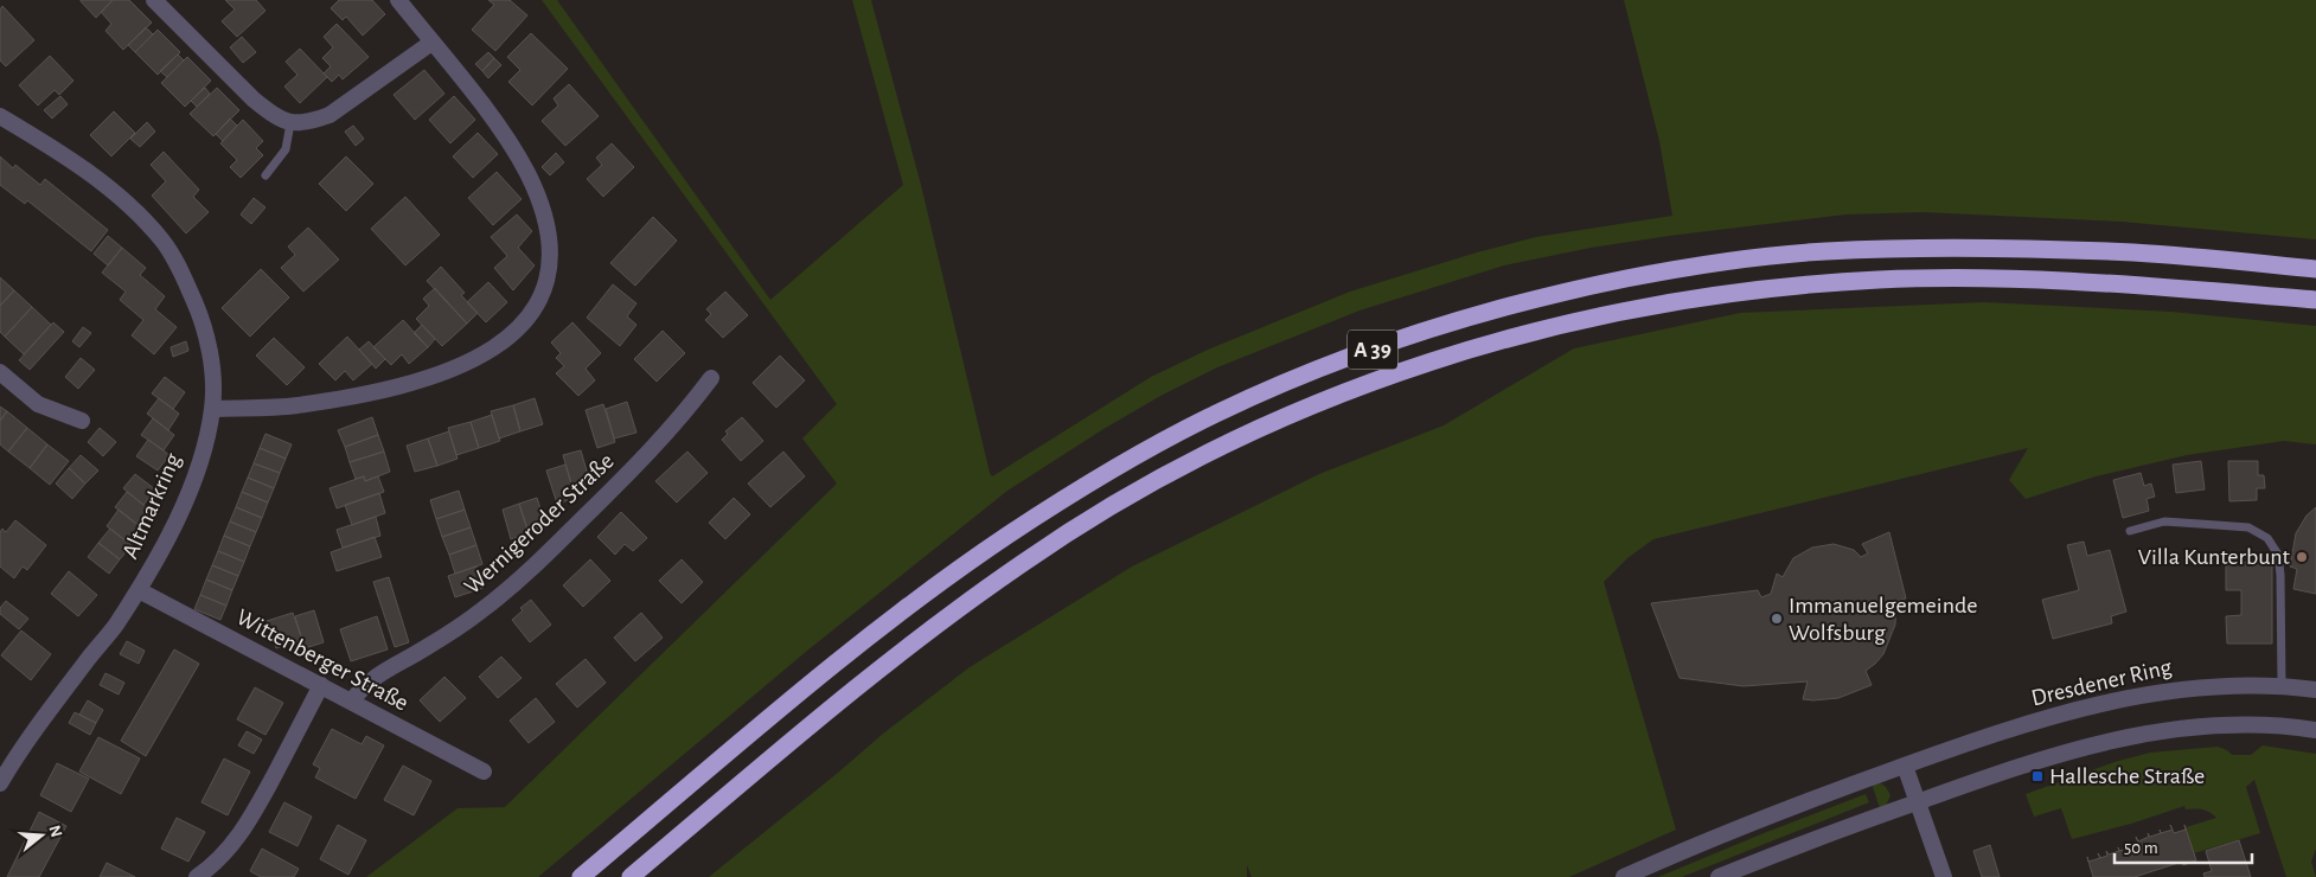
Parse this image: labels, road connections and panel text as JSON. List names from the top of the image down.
{
  "streets": {
    "highway": ["A 39"],
    "street": [
      "Altmarkring",
      "Wernigeroder Straße",
      "Wittenberger Straße",
      "Dresdener Ring"
    ]
  },
  "crossings": [
    ["Altmarkring", "Wittenberger Straße"],
    ["Wernigeroder Straße", "Wittenberger Straße"]
  ],
  "places": {
    "other": ["Villa Kunterbunt", "Immanuelgemeinde Wolfsburg"],
    "transit": ["Hallesche Straße"]
  },
  "scale_bar": "50 m",
  "north": "right"
}
